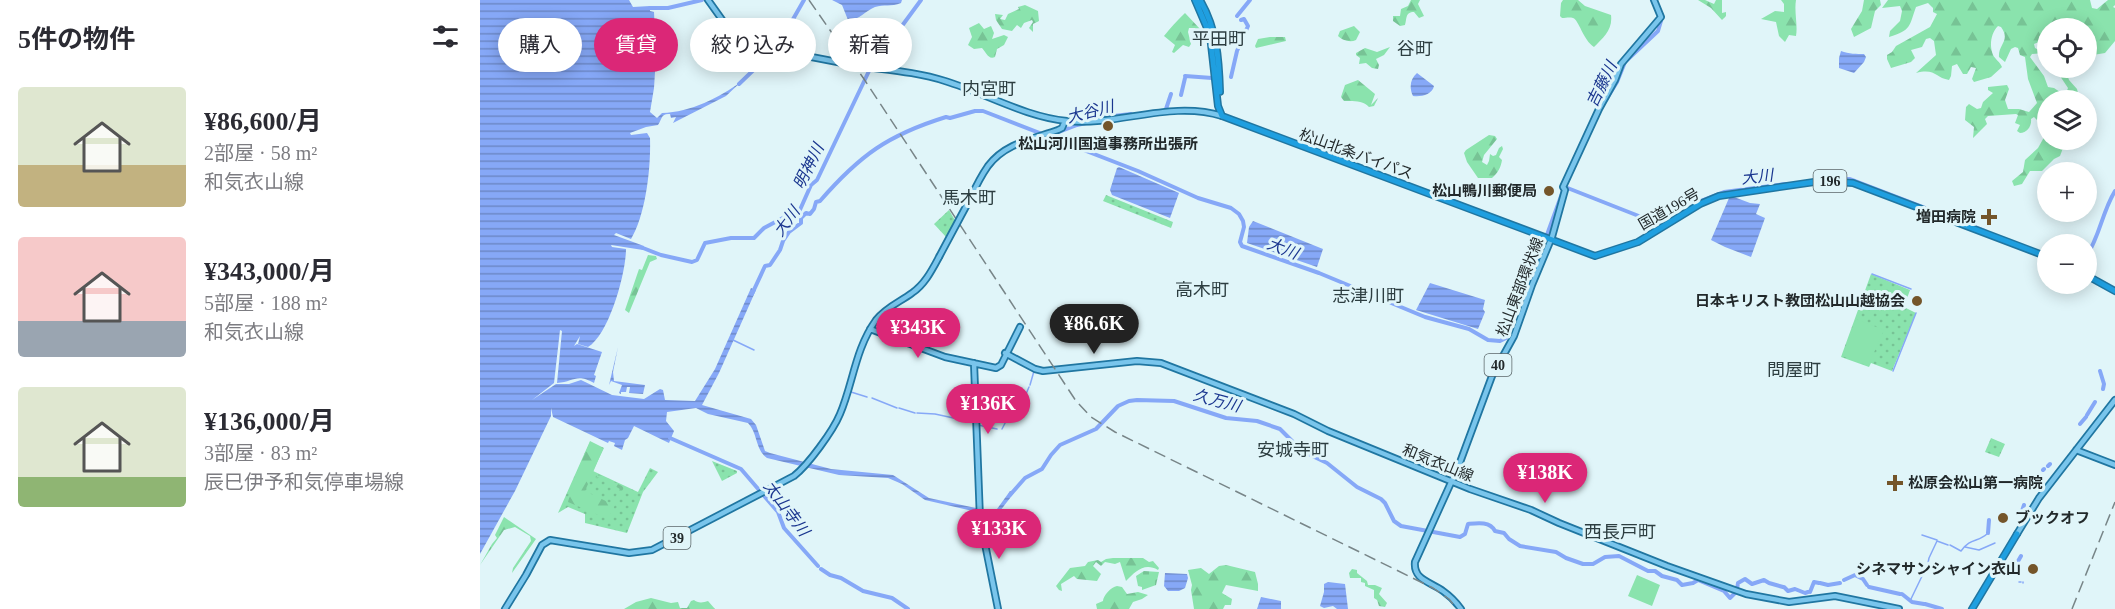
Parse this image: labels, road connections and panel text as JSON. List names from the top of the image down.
{
  "streets": {
    "highway": ["松山北条バイパス", "196", "国道196号"],
    "main road": [
      "松山東部環状線",
      "40",
      "和気衣山線",
      "39"
    ]
  },
  "crossings": [
    ["松山北条バイパス", "国道196号"],
    ["松山北条バイパス", "松山東部環状線"],
    ["松山東部環状線", "和気衣山線"]
  ],
  "districts": [
    "平田町",
    "谷町",
    "内宮町",
    "馬木町",
    "高木町",
    "志津川町",
    "問屋町",
    "安城寺町",
    "西長戸町"
  ],
  "water": [
    "吉藤川",
    "大谷川",
    "明神川",
    "大川",
    "久万川",
    "太山寺川"
  ],
  "places": {
    "other": [
      "松山河川国道事務所出張所",
      "松山鴨川郵便局",
      "日本キリスト教団松山山越協会",
      "ブックオフ",
      "シネマサンシャイン衣山"
    ],
    "health": ["増田病院", "松原会松山第一病院"]
  },
  "page": {
    "heading": "5件の物件",
    "map_buttons": ["+", "−"],
    "chip": [
      "購入",
      "賃貸",
      "絞り込み",
      "新着"
    ],
    "list": [
      {
        "name": "¥86,600/月",
        "note": "2部屋 · 58 m² · 和気衣山線"
      },
      {
        "name": "¥343,000/月",
        "note": "5部屋 · 188 m² · 和気衣山線"
      },
      {
        "name": "¥136,000/月",
        "note": "3部屋 · 83 m² · 辰巳伊予和気停車場線"
      }
    ],
    "price": [
      "¥86.6K",
      "¥343K",
      "¥136K",
      "¥138K",
      "¥133K"
    ]
  }
}
